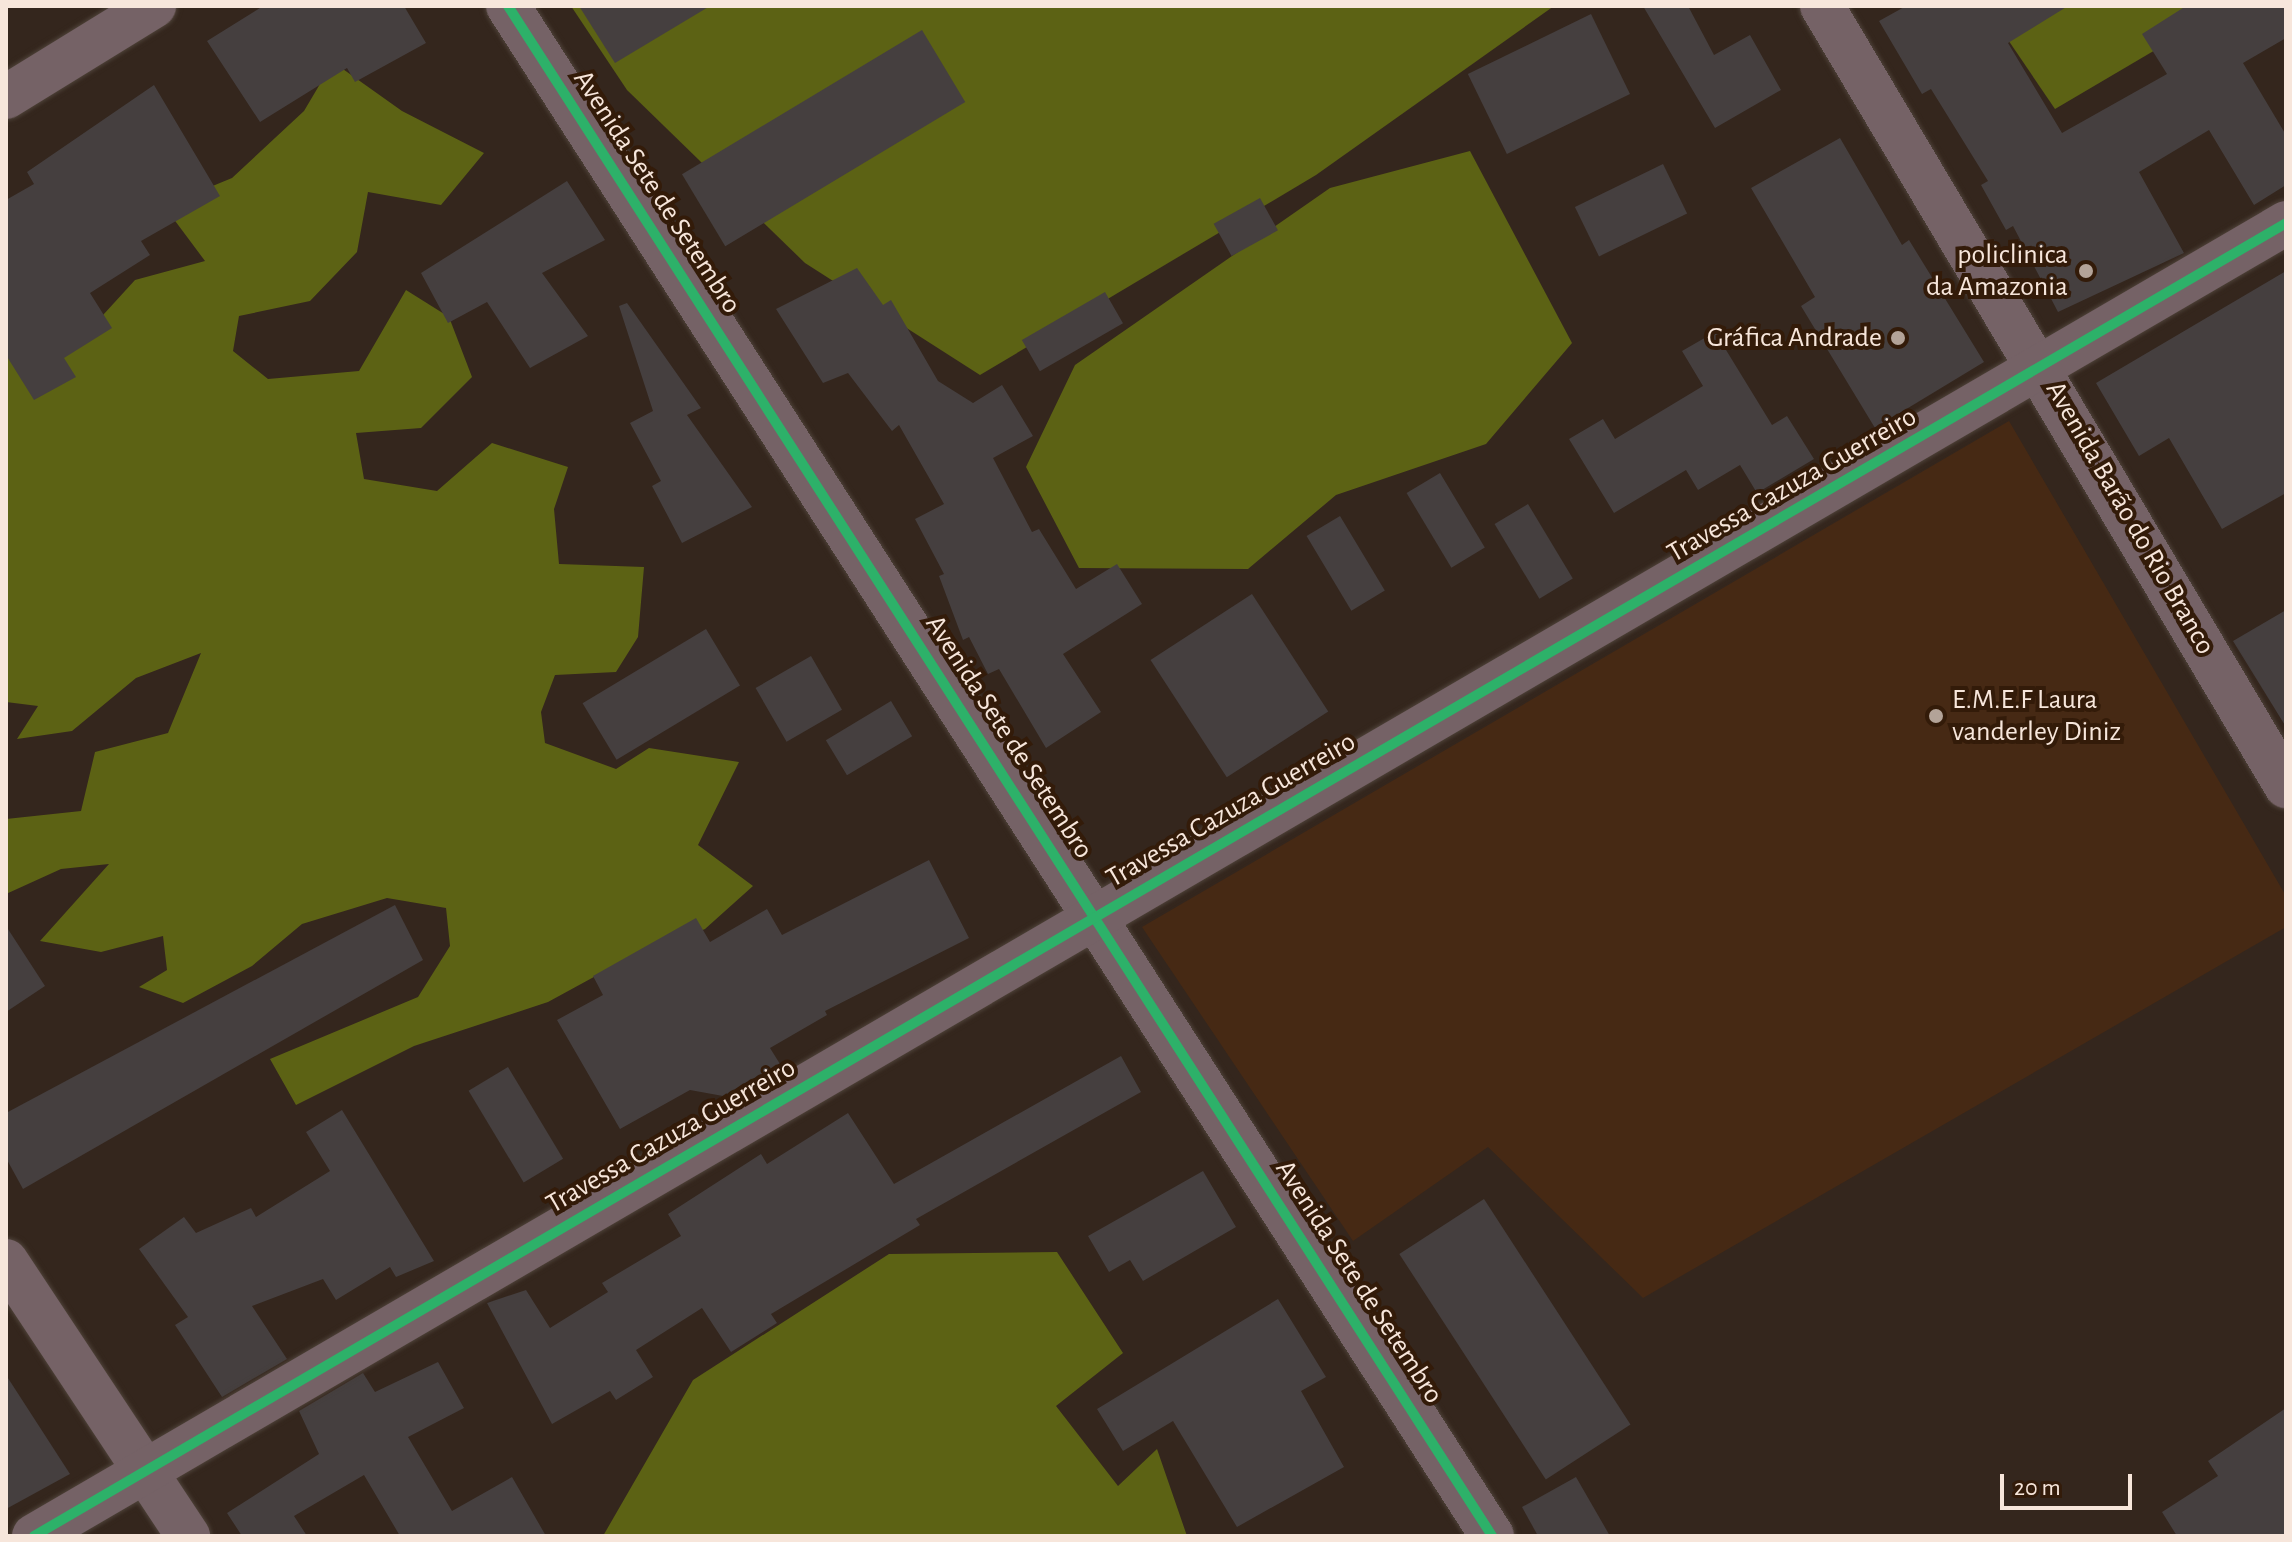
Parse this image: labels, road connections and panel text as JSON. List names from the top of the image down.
{
  "streets": {
    "street": ["Avenida Sete de Setembro", "Travessa Cazuza Guerreiro", "Avenida Barão do Rio Branco"]
  },
  "crossings": [
    ["Avenida Sete de Setembro", "Travessa Cazuza Guerreiro"],
    ["Travessa Cazuza Guerreiro", "Avenida Barão do Rio Branco"]
  ],
  "places": ["policlinica da Amazonia", "Gráfica Andrade", "E.M.E.F Laura vanderley Diniz"],
  "scale_bar": "20 m"
}
